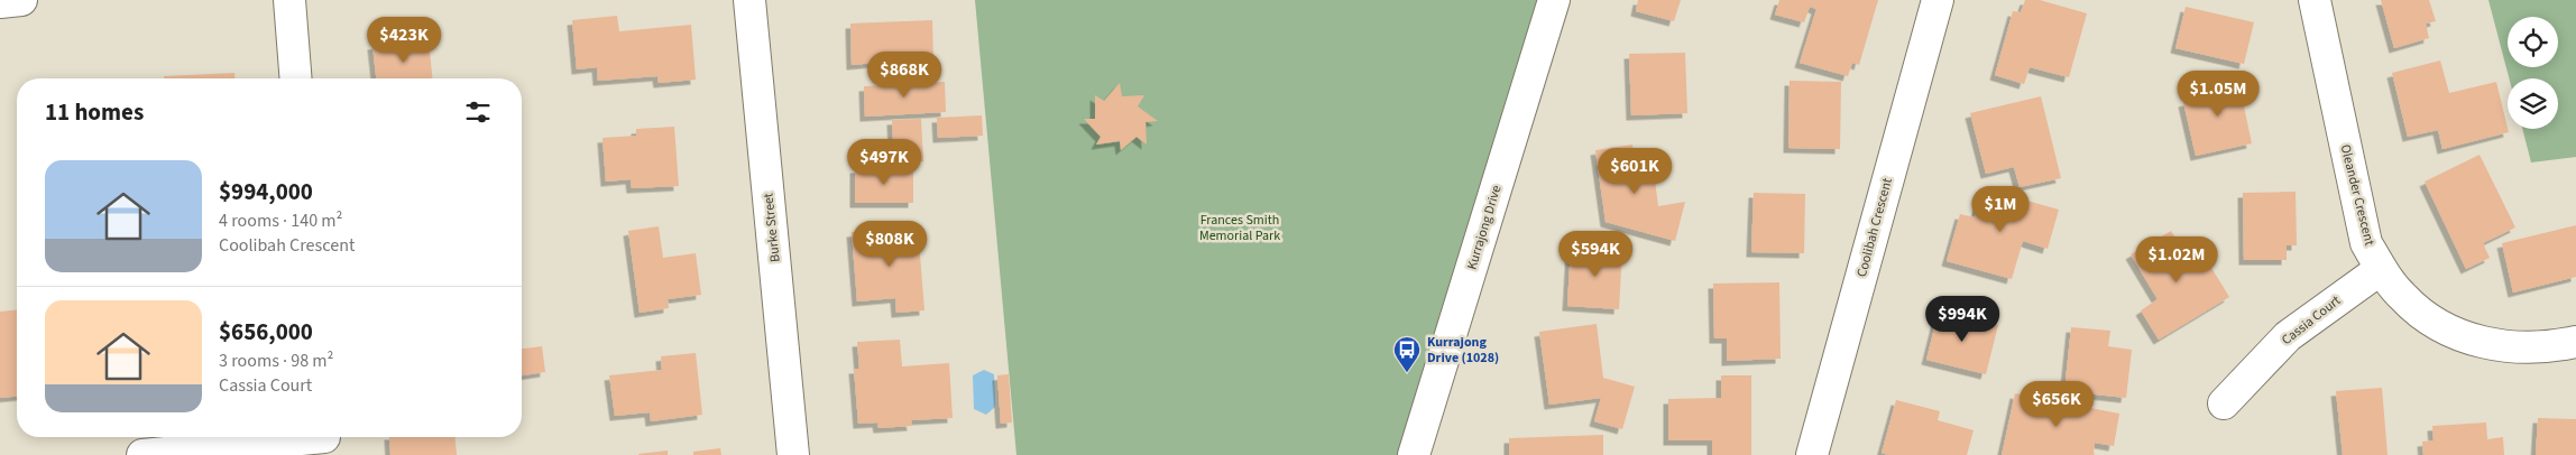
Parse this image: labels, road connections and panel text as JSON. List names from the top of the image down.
{
  "streets": {
    "street": [
      "Oleander Crescent",
      "Burke Street",
      "Kurrajong Drive",
      "Coolibah Crescent",
      "Cassia Court"
    ]
  },
  "crossings": [
    ["Oleander Crescent", "Cassia Court"]
  ],
  "parks": ["Frances Smith Memorial Park"],
  "places": {
    "bus stop": ["Kurrajong Drive (1028)"]
  },
  "page": {
    "price": [
      "$423K",
      "$868K",
      "$1.05M",
      "$497K",
      "$601K",
      "$1M",
      "$808K",
      "$594K",
      "$1.02M",
      "$994K",
      "$656K"
    ],
    "heading": "11 homes",
    "list": [
      {
        "name": "$994,000",
        "note": "4 rooms · 140 m² · Coolibah Crescent"
      },
      {
        "name": "$656,000",
        "note": "3 rooms · 98 m² · Cassia Court"
      }
    ]
  }
}
